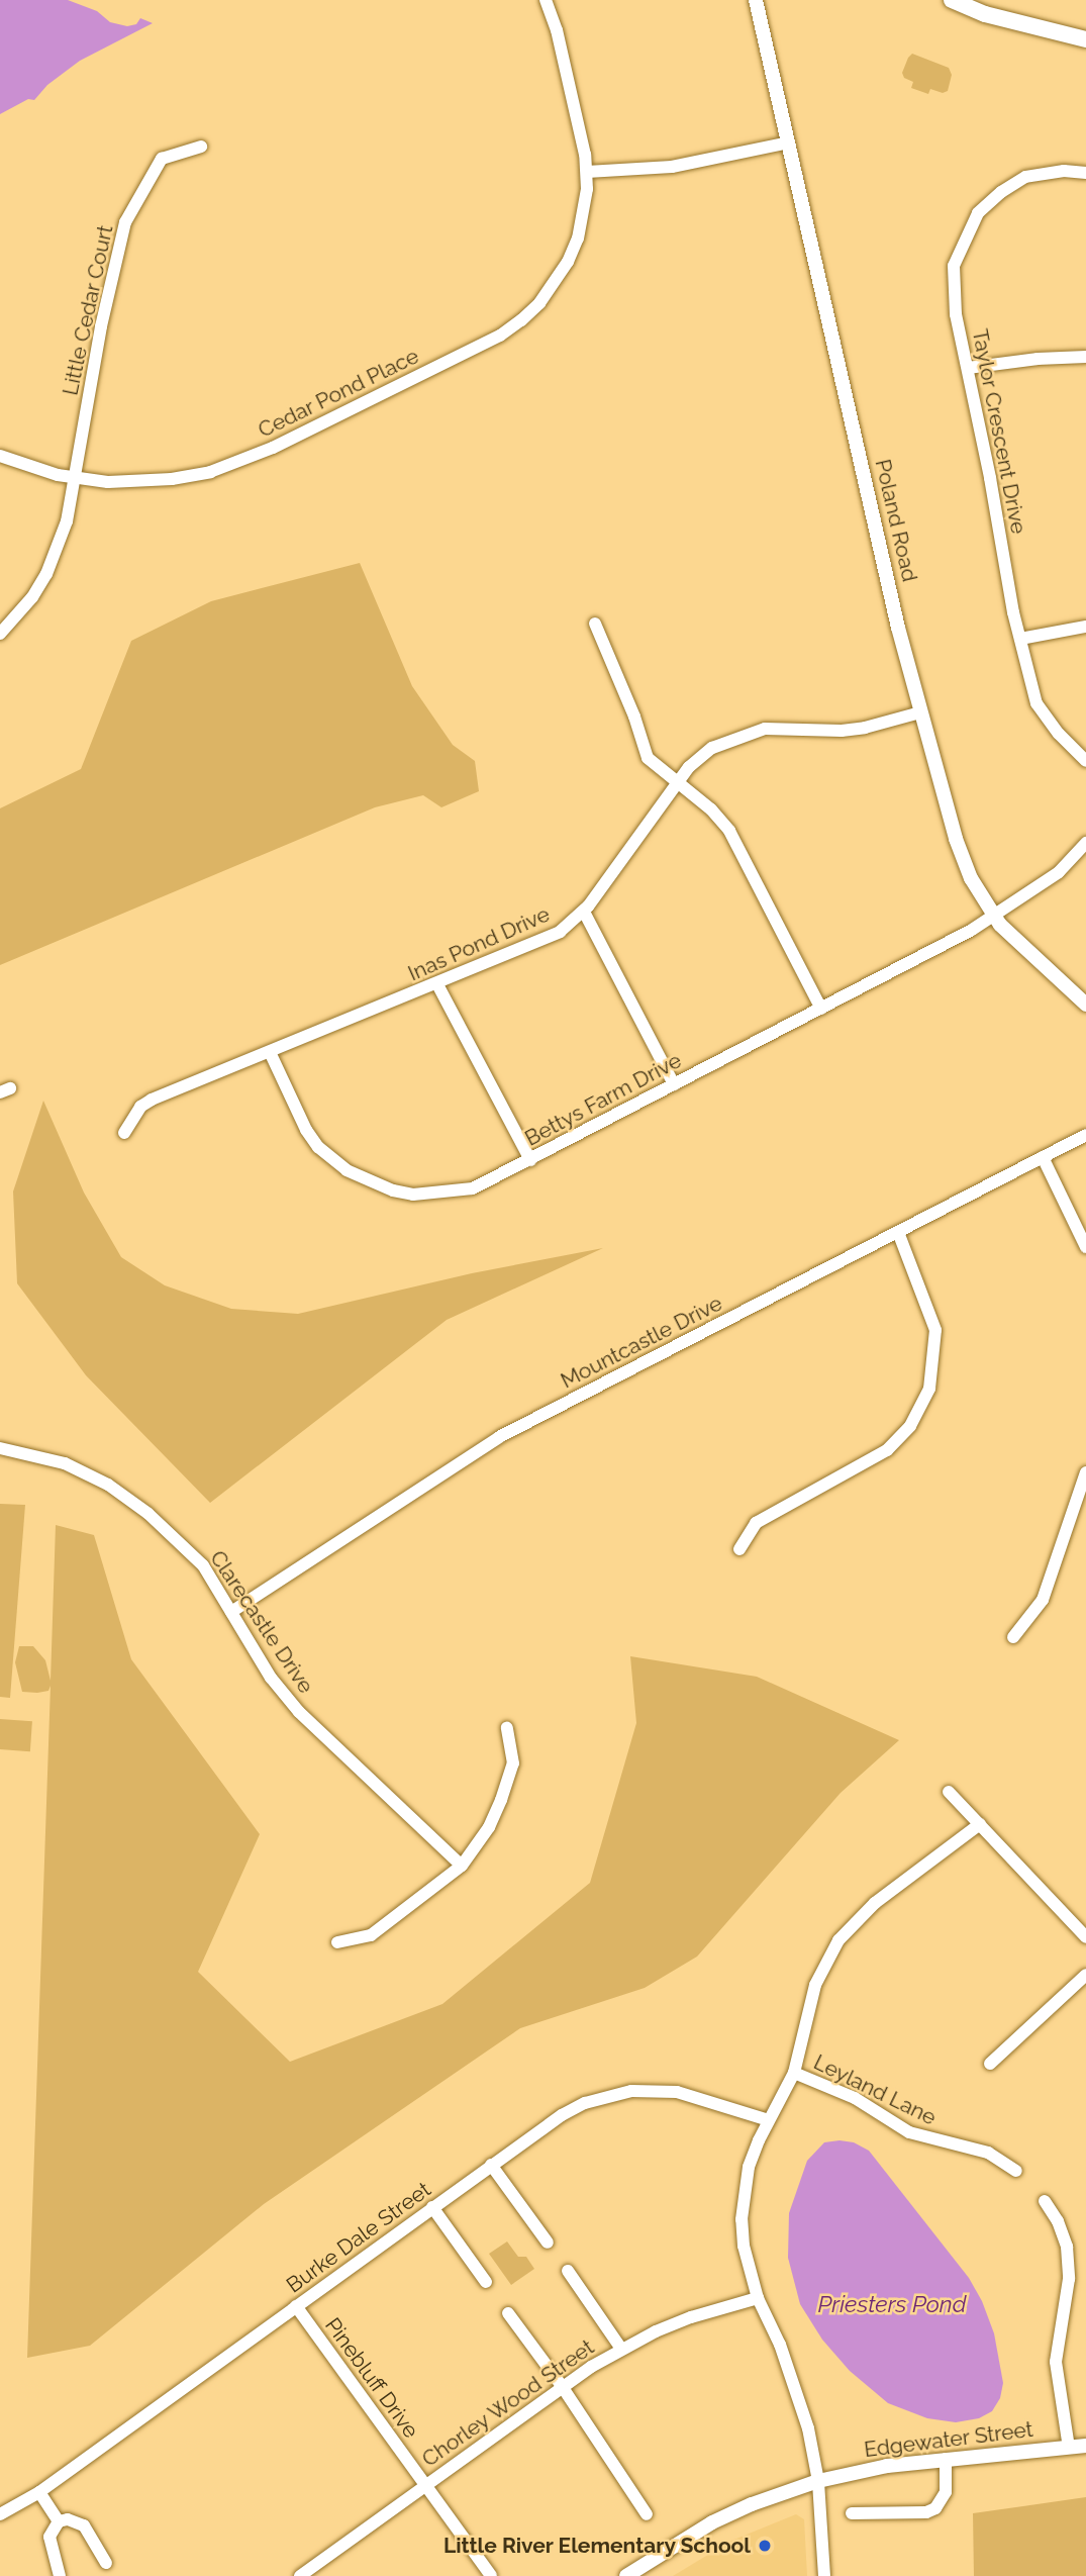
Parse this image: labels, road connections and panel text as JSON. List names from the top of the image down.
{
  "streets": {
    "street": [
      "Little Cedar Court",
      "Cedar Pond Place",
      "Taylor Crescent Drive",
      "Poland Road",
      "Inas Pond Drive",
      "Bettys Farm Drive",
      "Mountcastle Drive",
      "Clarecastle Drive",
      "Leyland Lane",
      "Burke Dale Street",
      "Pinebluff Drive",
      "Chorley Wood Street",
      "Edgewater Street"
    ]
  },
  "crossings": [
    ["Little Cedar Court", "Cedar Pond Place"],
    ["Poland Road", "Inas Pond Drive"],
    ["Poland Road", "Bettys Farm Drive"],
    ["Inas Pond Drive", "Bettys Farm Drive"],
    ["Mountcastle Drive", "Clarecastle Drive"],
    ["Burke Dale Street", "Pinebluff Drive"],
    ["Pinebluff Drive", "Chorley Wood Street"]
  ],
  "water": ["Priesters Pond"],
  "places": ["Little River Elementary School"]
}
